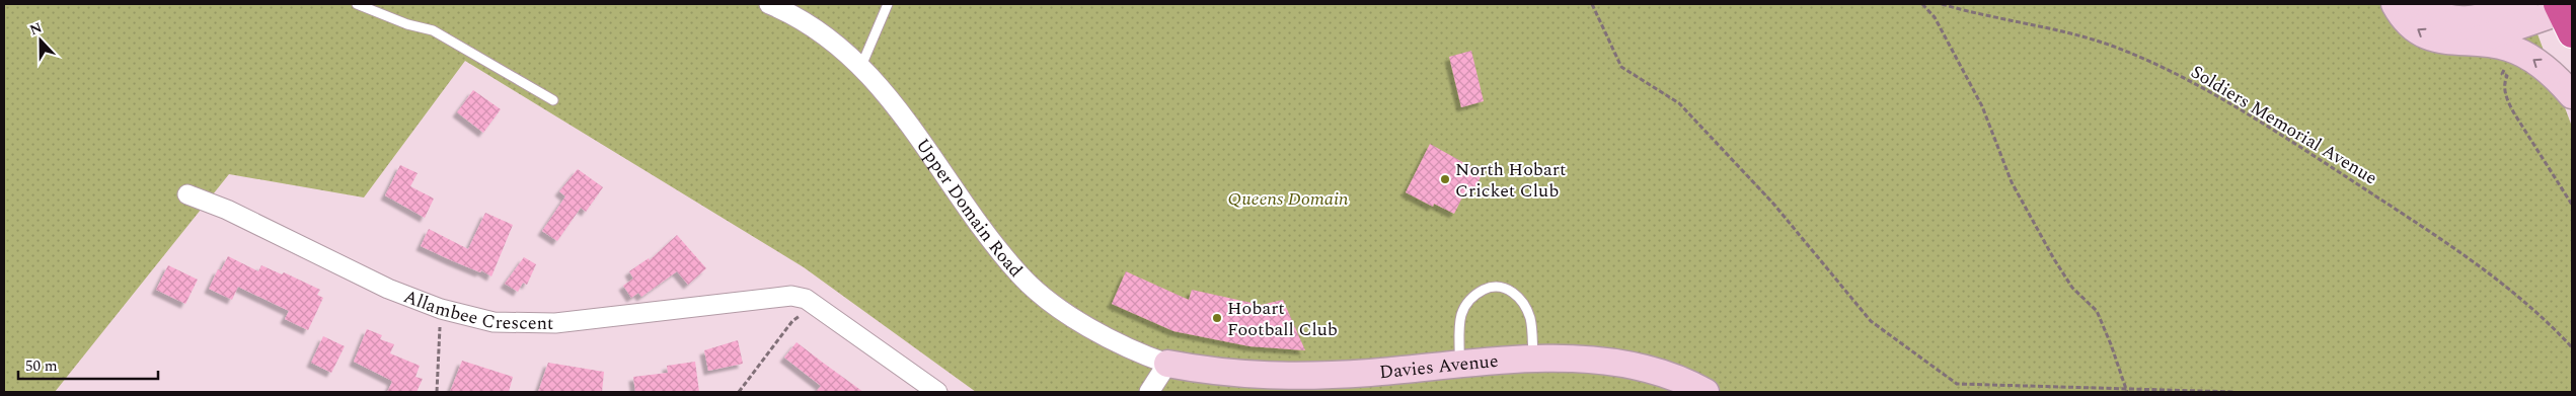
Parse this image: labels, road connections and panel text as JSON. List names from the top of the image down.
{
  "streets": {
    "street": ["Upper Domain Road", "Allambee Crescent", "Davies Avenue"],
    "path": ["Soldiers Memorial Avenue"]
  },
  "crossings": [
    ["Upper Domain Road", "Davies Avenue"]
  ],
  "parks": ["Queens Domain"],
  "places": ["North Hobart Cricket Club", "Hobart Football Club"],
  "scale_bar": "50 m",
  "north": "top"
}
